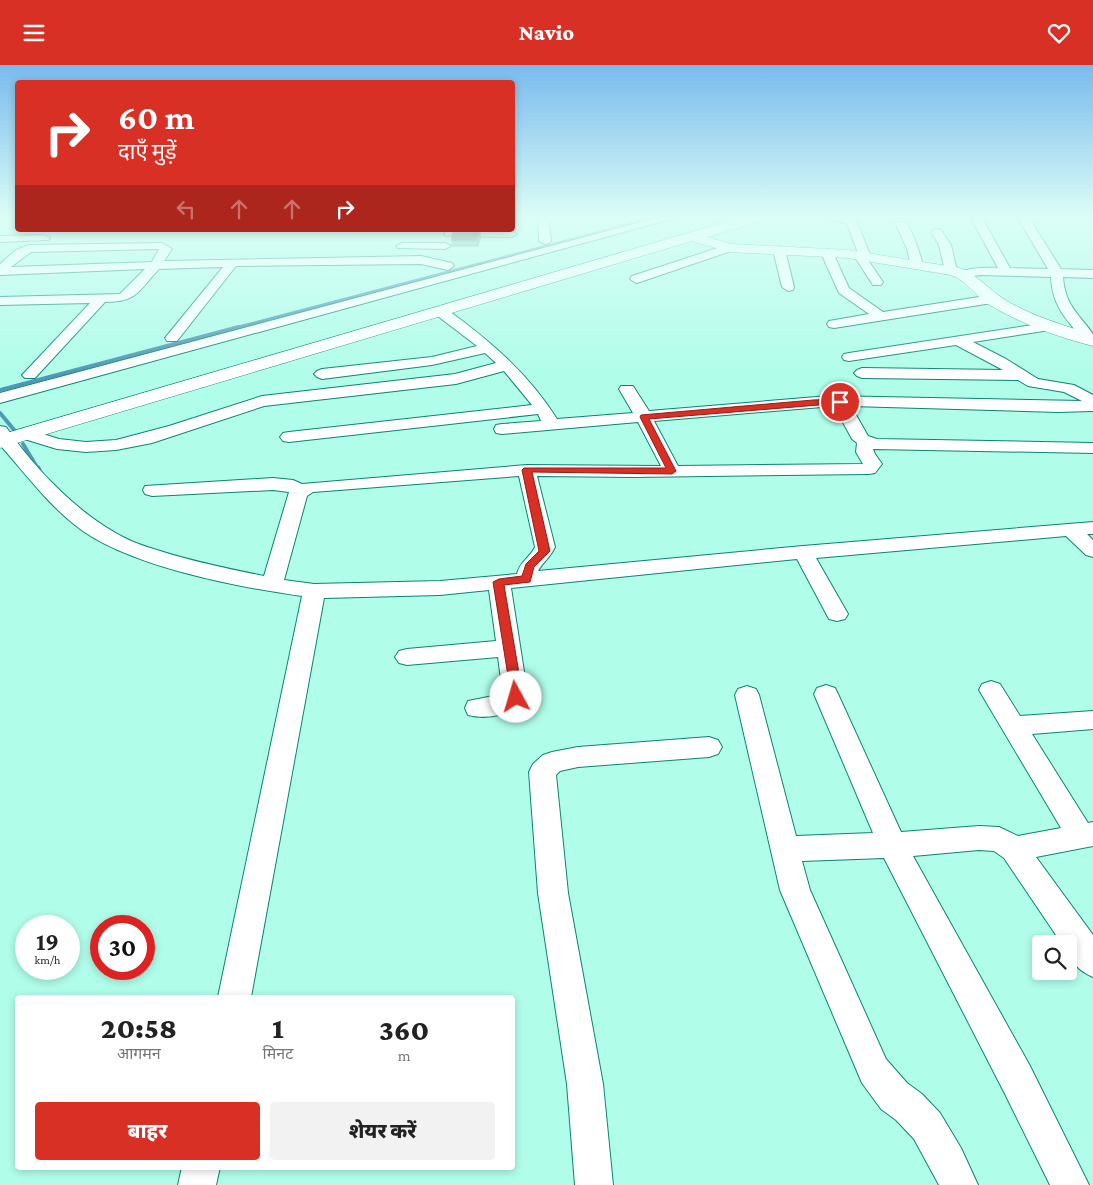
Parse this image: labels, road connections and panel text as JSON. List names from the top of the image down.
{
  "page": {
    "header": "Navio",
    "turn": ["60 m", "दाएँ मुड़ें"],
    "speed": "19 km/h",
    "limit": "30",
    "eta": [
      "20:58",
      "आगमन",
      "1",
      "मिनट",
      "360",
      "m"
    ],
    "buttons": ["बाहर", "शेयर करें"]
  }
}
